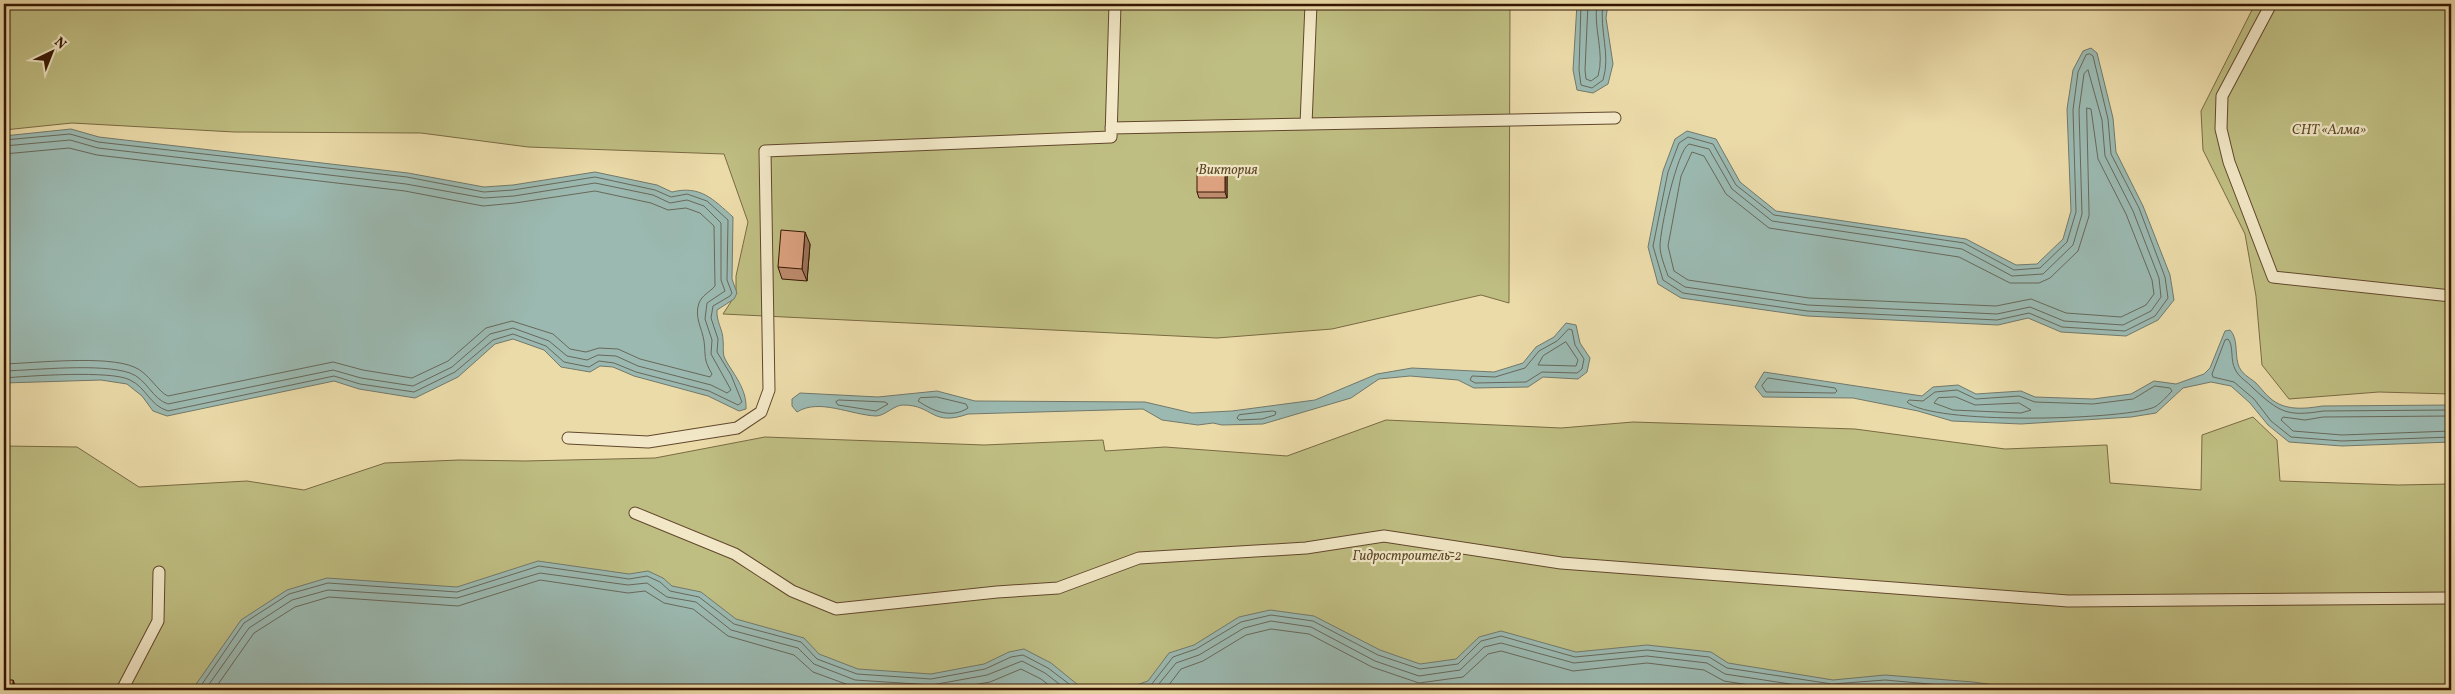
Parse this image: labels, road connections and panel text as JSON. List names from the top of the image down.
{
  "parks": ["СНТ «Алма»", "Виктория", "Гидростроитель-2"],
  "north": "top right"
}
